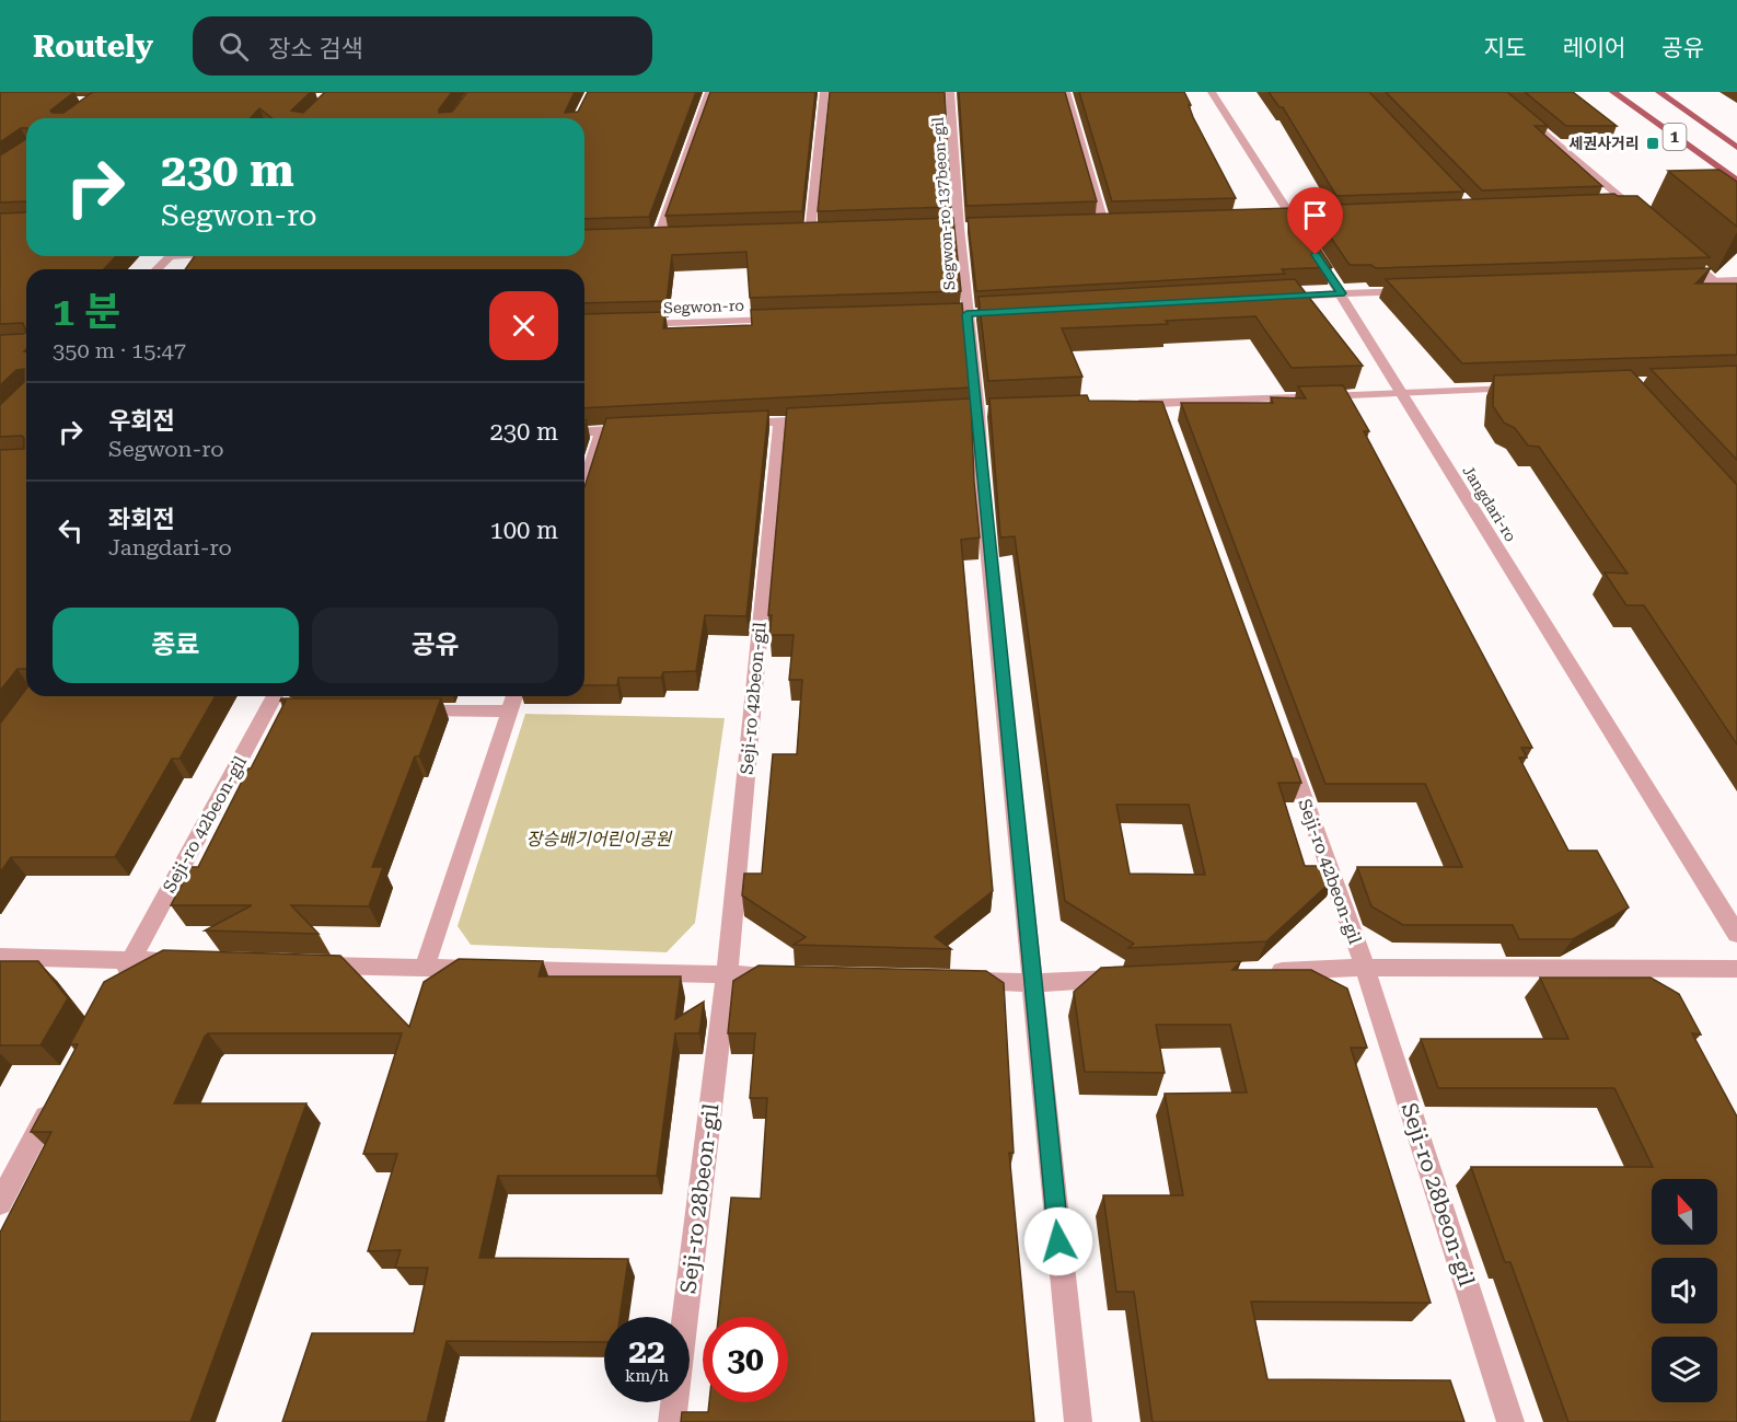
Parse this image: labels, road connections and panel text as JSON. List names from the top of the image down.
{
  "streets": {
    "main road": ["1"],
    "street": [
      "Segwon-ro 137beon-gil",
      "Segwon-ro",
      "Jangdari-ro",
      "Seji-ro 42beon-gil",
      "Seji-ro 28beon-gil"
    ]
  },
  "crossings": [
    ["Seji-ro 42beon-gil", "Seji-ro 28beon-gil"]
  ],
  "parks": ["장승배기어린이공원"],
  "places": {
    "transit": ["세권사거리"]
  },
  "north": "top",
  "page": {
    "header": "Routely",
    "search": "장소 검색",
    "nav": ["지도", "레이어", "공유"],
    "turn": ["230 m", "Segwon-ro"],
    "heading": ["1 분", "350 m · 15:47"],
    "list": [
      {
        "name": "우회전",
        "note": "Segwon-ro",
        "value": "230 m"
      },
      {
        "name": "좌회전",
        "note": "Jangdari-ro",
        "value": "100 m"
      }
    ],
    "buttons": ["종료", "공유"],
    "speed": "22 km/h",
    "limit": "30"
  }
}
